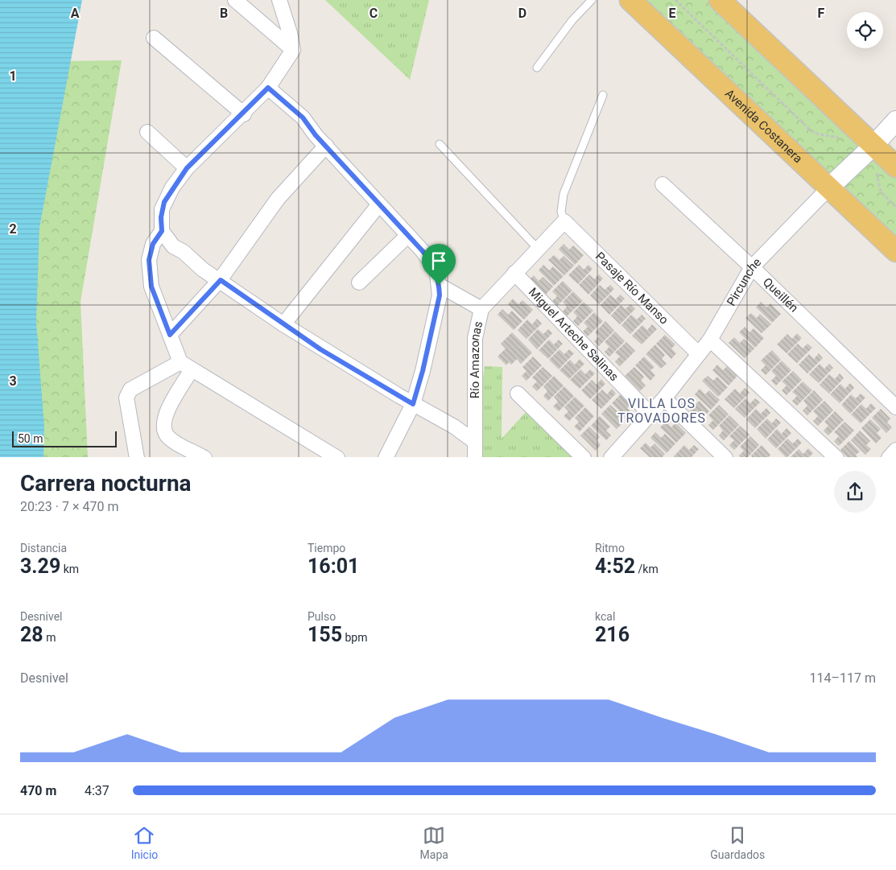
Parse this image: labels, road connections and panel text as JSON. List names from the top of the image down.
{
  "streets": {
    "main road": ["Avenida Costanera"],
    "street": [
      "Pircunche",
      "Pasaje Río Manso",
      "Queillén",
      "Miguel Arteche Salinas",
      "Río Amazonas"
    ]
  },
  "crossings": [
    ["Avenida Costanera", "Pircunche"],
    ["Pircunche", "Pasaje Río Manso"],
    ["Pircunche", "Queillén"],
    ["Pircunche", "Miguel Arteche Salinas"],
    ["Pasaje Río Manso", "Río Amazonas"],
    ["Miguel Arteche Salinas", "Río Amazonas"]
  ],
  "districts": ["VILLA LOS TROVADORES"],
  "scale_bar": "50 m",
  "page": {
    "scale": "50 m",
    "heading": ["Carrera nocturna", "20:23 · 7 × 470 m"],
    "stats": [
      ["Distancia", "3.29 km"],
      ["Tiempo", "16:01"],
      ["Ritmo", "4:52 /km"],
      ["Desnivel", "28 m"],
      ["Pulso", "155 bpm"],
      ["kcal", "216"]
    ],
    "chart": ["Desnivel", "114–117 m"],
    "list": [
      {
        "name": "470 m",
        "note": "4:37"
      }
    ],
    "tabs": ["Inicio", "Mapa", "Guardados"]
  },
  "grid": {
    "columns": [
      "A",
      "B",
      "C",
      "D",
      "E",
      "F"
    ],
    "rows": ["1", "2", "3"]
  }
}
